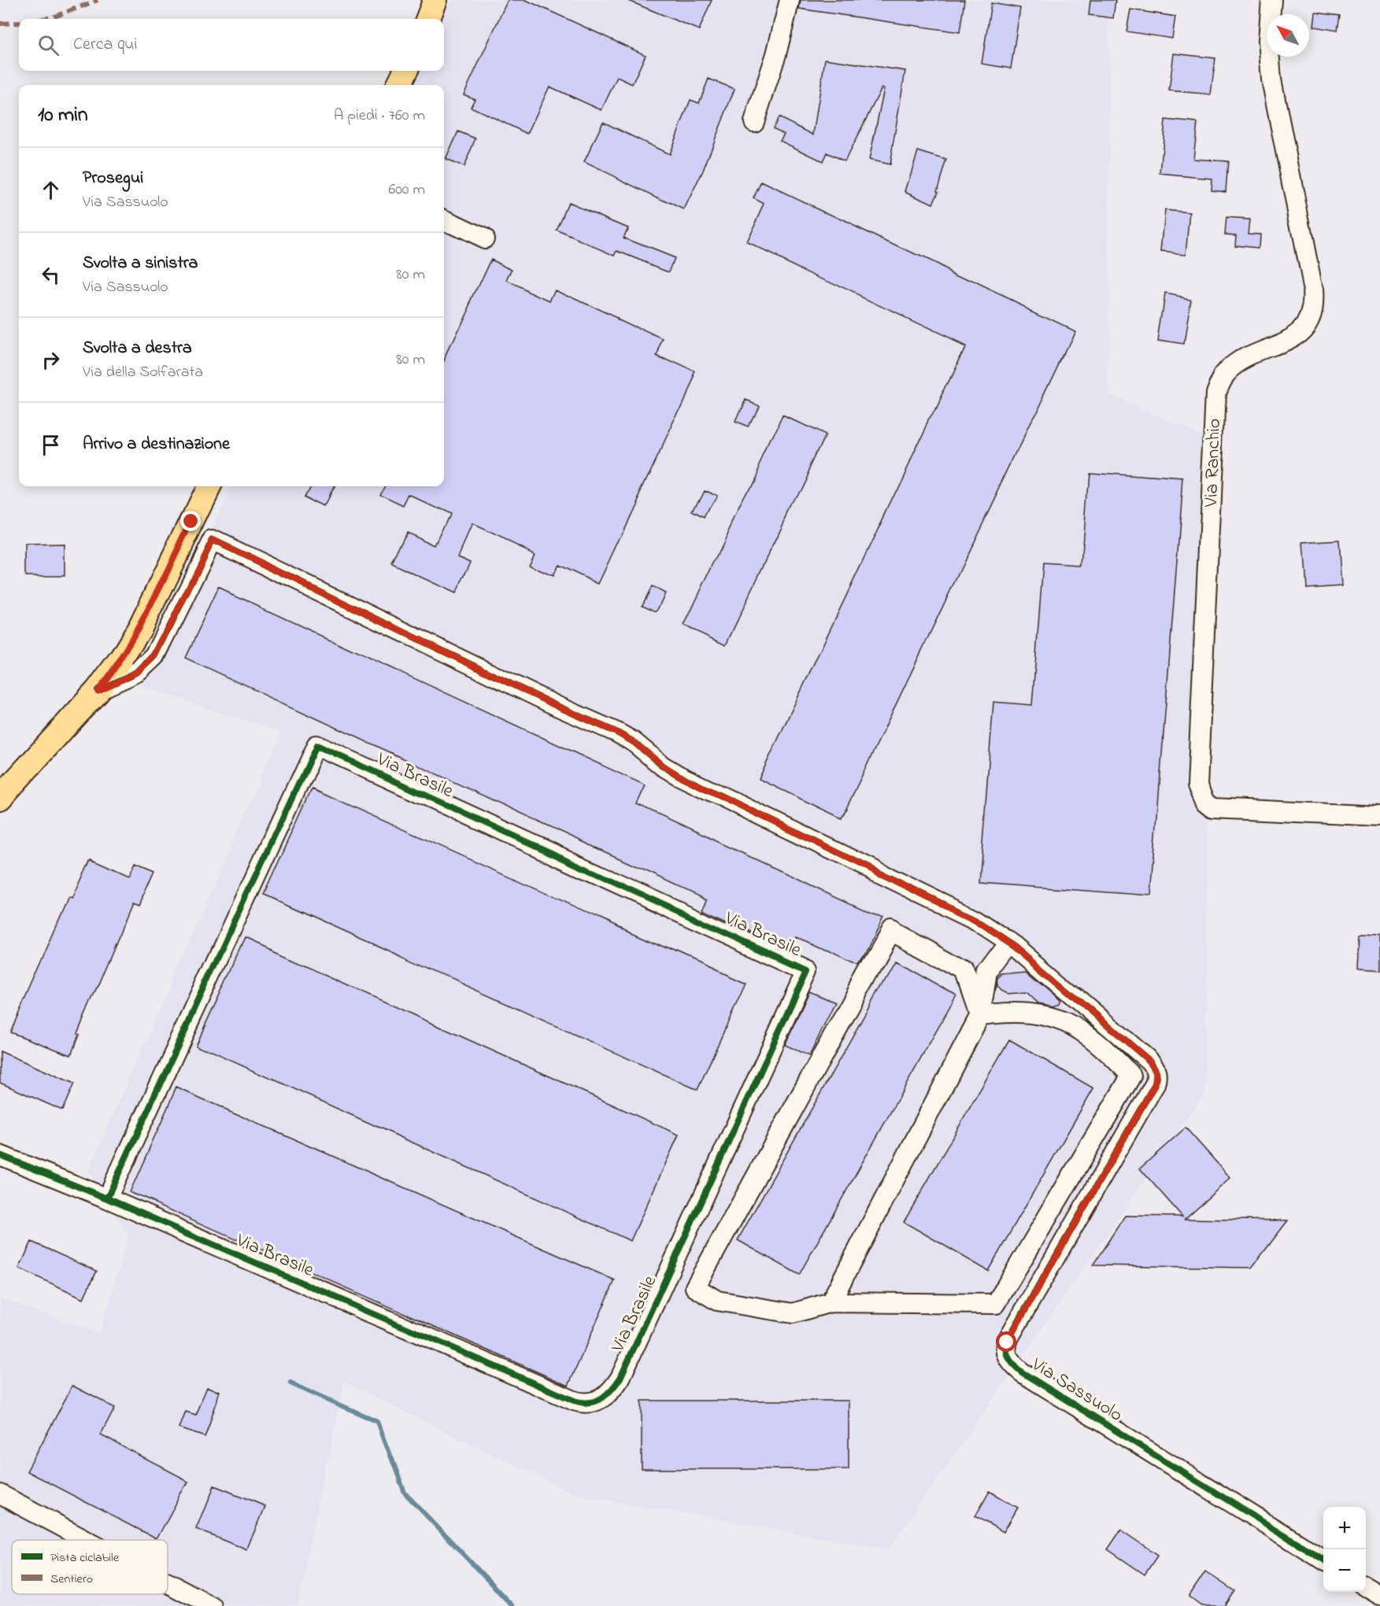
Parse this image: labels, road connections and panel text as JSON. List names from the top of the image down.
{
  "streets": {
    "street": ["Via Ranchio", "Via Brasile", "Via Sassuolo"]
  },
  "legend": ["Pista ciclabile", "Sentiero"],
  "north": "top left",
  "page": {
    "search": "Cerca qui",
    "heading": ["10 min", "A piedi · 760 m"],
    "list": [
      ["Prosegui", "Via Sassuolo", "600 m"],
      ["Svolta a sinistra", "Via Sassuolo", "80 m"],
      ["Svolta a destra", "Via della Solfarata", "80 m"],
      "Arrivo a destinazione"
    ],
    "map_buttons": ["+", "−"]
  }
}
